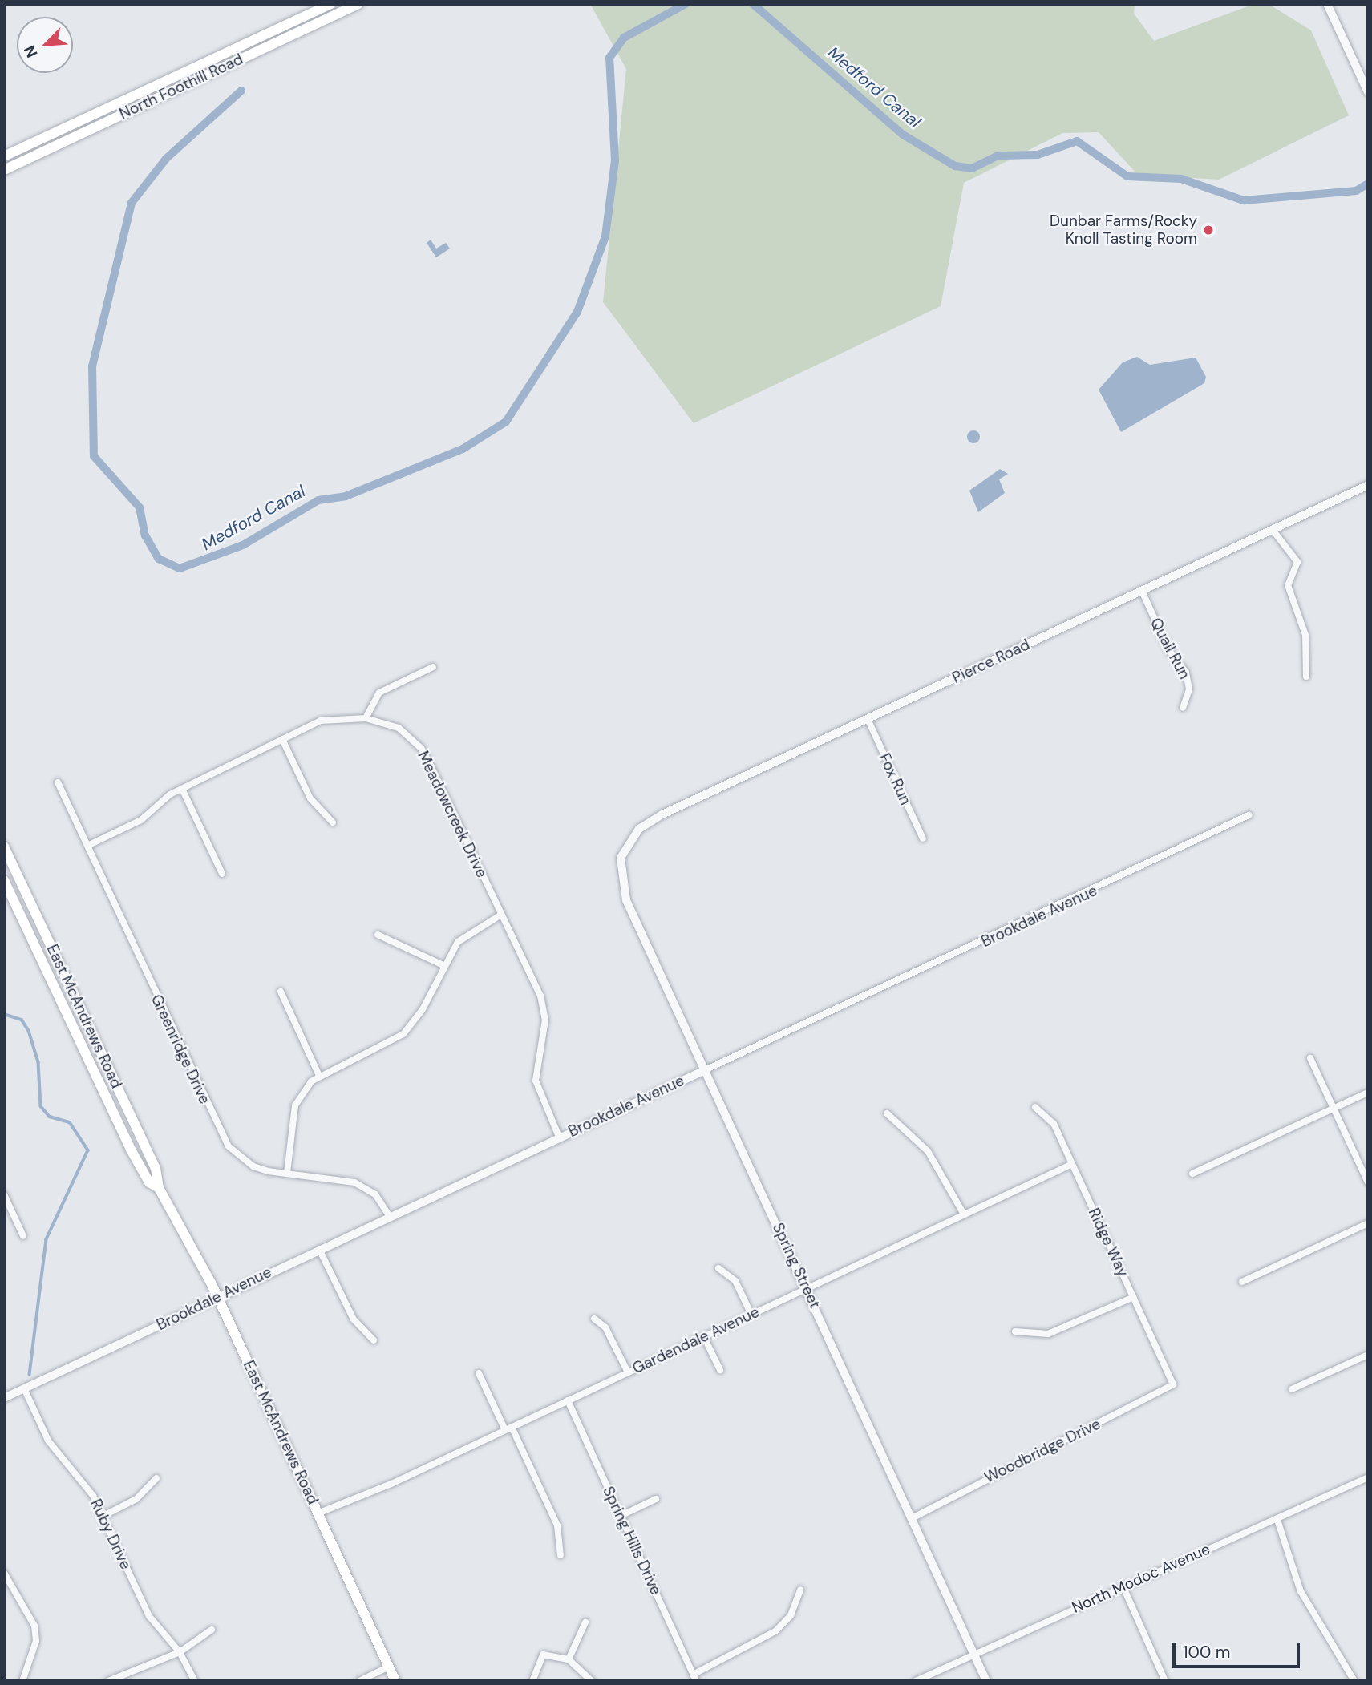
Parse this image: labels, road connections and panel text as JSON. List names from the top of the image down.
{
  "streets": {
    "main road": ["North Foothill Road", "East McAndrews Road"],
    "street": [
      "Quail Run",
      "Pierce Road",
      "Fox Run",
      "Meadowcreek Drive",
      "Brookdale Avenue",
      "Greenridge Drive",
      "Ridge Way",
      "Spring Street",
      "Gardendale Avenue",
      "Woodbridge Drive",
      "Ruby Drive",
      "Spring Hills Drive",
      "North Modoc Avenue"
    ]
  },
  "crossings": [
    ["Quail Run", "Pierce Road"],
    ["Pierce Road", "Fox Run"],
    ["Pierce Road", "Spring Street"],
    ["Meadowcreek Drive", "Brookdale Avenue"],
    ["Meadowcreek Drive", "Greenridge Drive"],
    ["Brookdale Avenue", "East McAndrews Road"],
    ["Brookdale Avenue", "Greenridge Drive"],
    ["Brookdale Avenue", "Spring Street"],
    ["Brookdale Avenue", "Ruby Drive"],
    ["East McAndrews Road", "Gardendale Avenue"],
    ["Ridge Way", "Gardendale Avenue"],
    ["Ridge Way", "Woodbridge Drive"],
    ["Spring Street", "Gardendale Avenue"],
    ["Spring Street", "Woodbridge Drive"],
    ["Spring Street", "North Modoc Avenue"],
    ["Gardendale Avenue", "Spring Hills Drive"]
  ],
  "water": ["Medford Canal"],
  "places": ["Dunbar Farms/Rocky Knoll Tasting Room"],
  "scale_bar": "100 m",
  "north": "bottom left"
}
